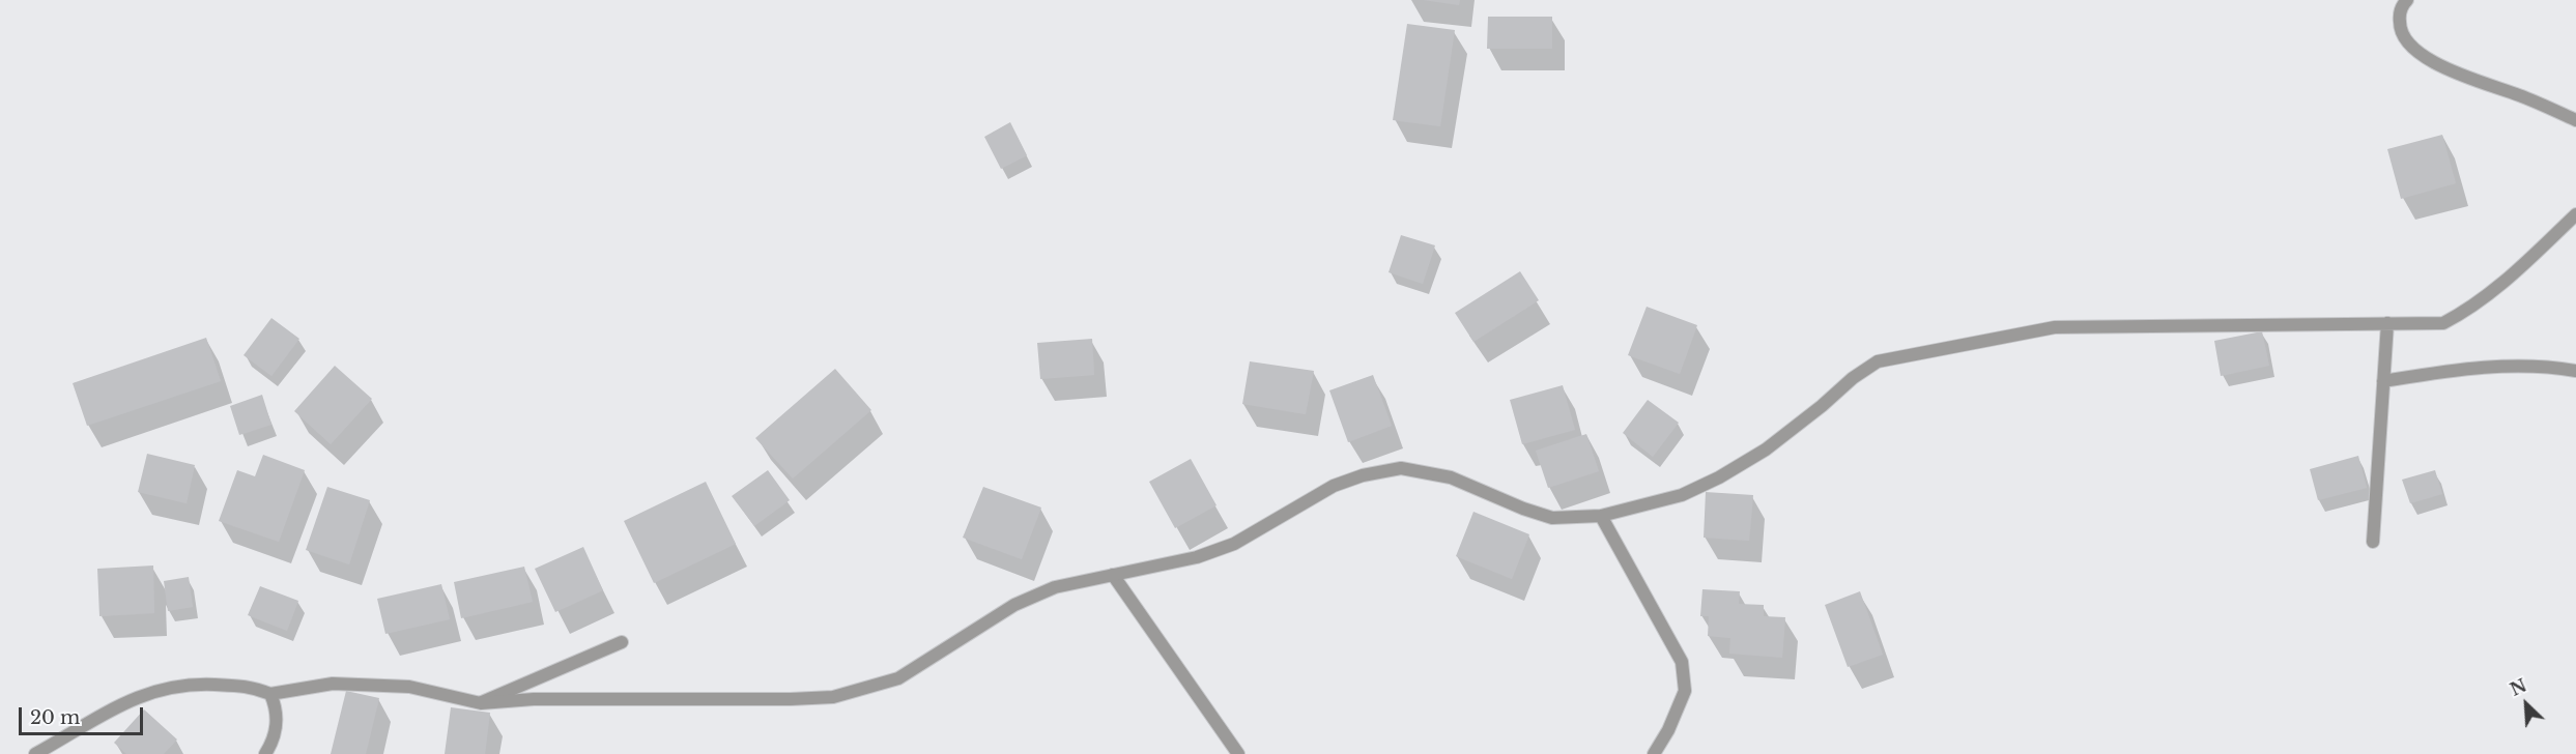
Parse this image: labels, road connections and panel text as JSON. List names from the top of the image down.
{
  "scale_bar": "20 m",
  "north": "top left"
}
